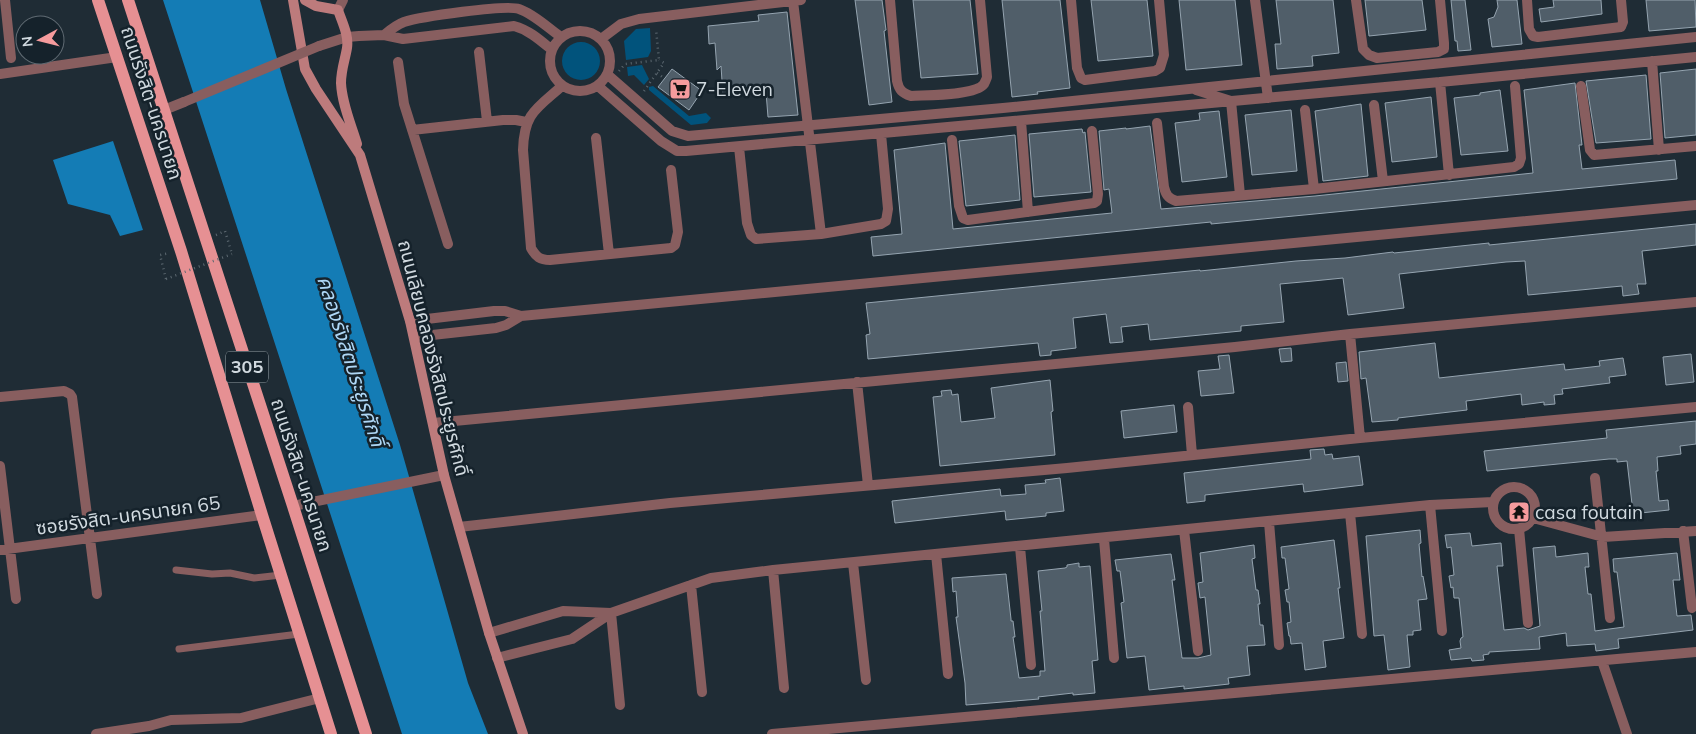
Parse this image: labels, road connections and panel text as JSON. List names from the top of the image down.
{
  "streets": {
    "main road": ["ถนนรังสิต-นครนายก", "305"],
    "street": ["ถนนเลียบคลองรังสิตประยูรศักดิ์", "ซอยรังสิต-นครนายก 65"]
  },
  "crossings": [
    ["ถนนรังสิต-นครนายก", "ซอยรังสิต-นครนายก 65"]
  ],
  "water": ["คลองรังสิตประยูรศักดิ์"],
  "places": {
    "supermarket": ["7-Eleven"],
    "temple": ["casa foutain"]
  },
  "north": "left"
}
